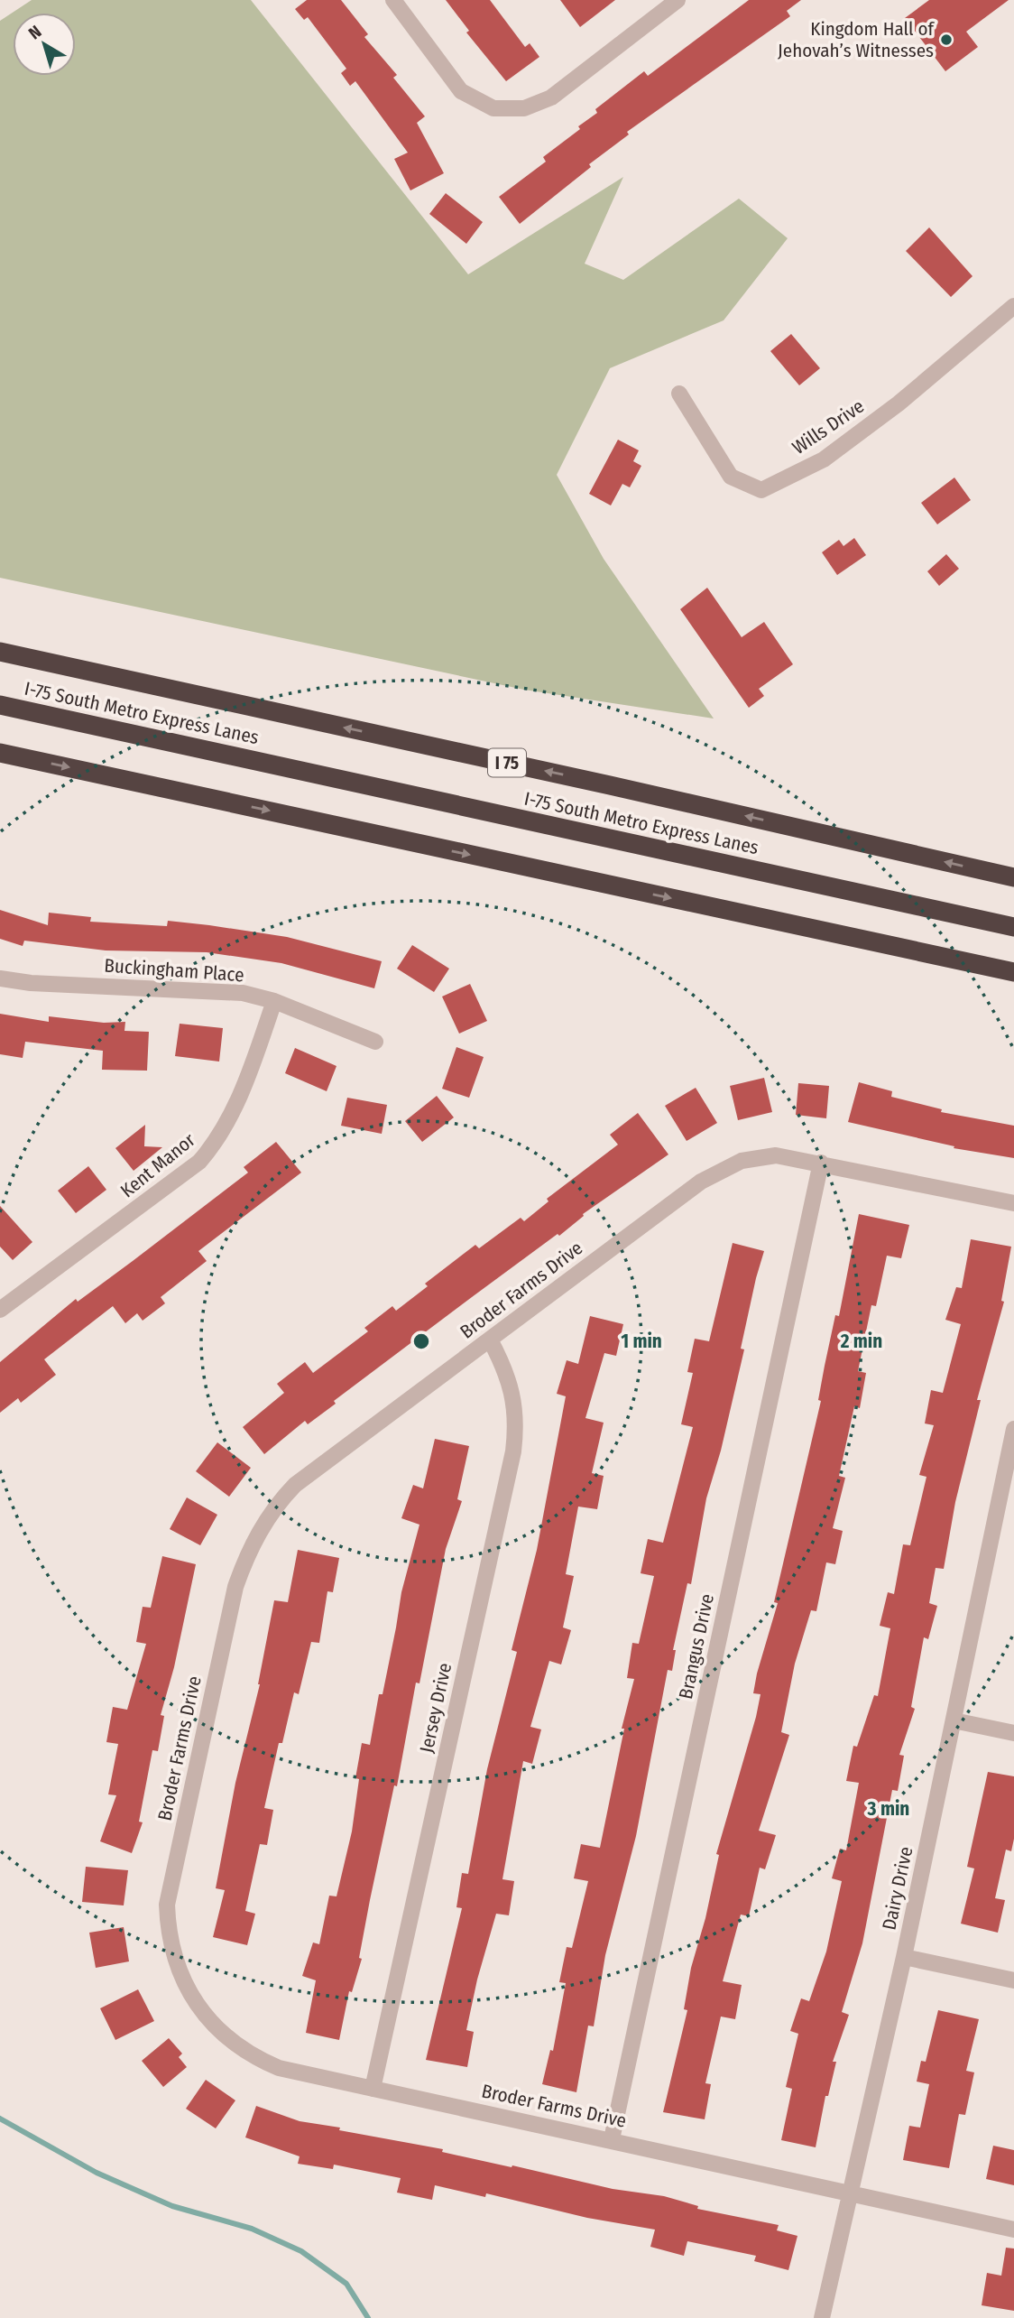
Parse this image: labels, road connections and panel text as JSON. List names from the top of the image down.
{
  "streets": {
    "highway": ["I-75 South Metro Express Lanes", "I 75"],
    "street": [
      "Wills Drive",
      "Buckingham Place",
      "Kent Manor",
      "Broder Farms Drive",
      "Brangus Drive",
      "Jersey Drive",
      "Dairy Drive"
    ]
  },
  "crossings": [
    ["Buckingham Place", "Kent Manor"],
    ["Broder Farms Drive", "Brangus Drive"],
    ["Broder Farms Drive", "Jersey Drive"],
    ["Broder Farms Drive", "Dairy Drive"]
  ],
  "places": ["Kingdom Hall of Jehovah’s Witnesses"],
  "north": "top left",
  "rings": ["1 min", "2 min", "3 min"]
}
